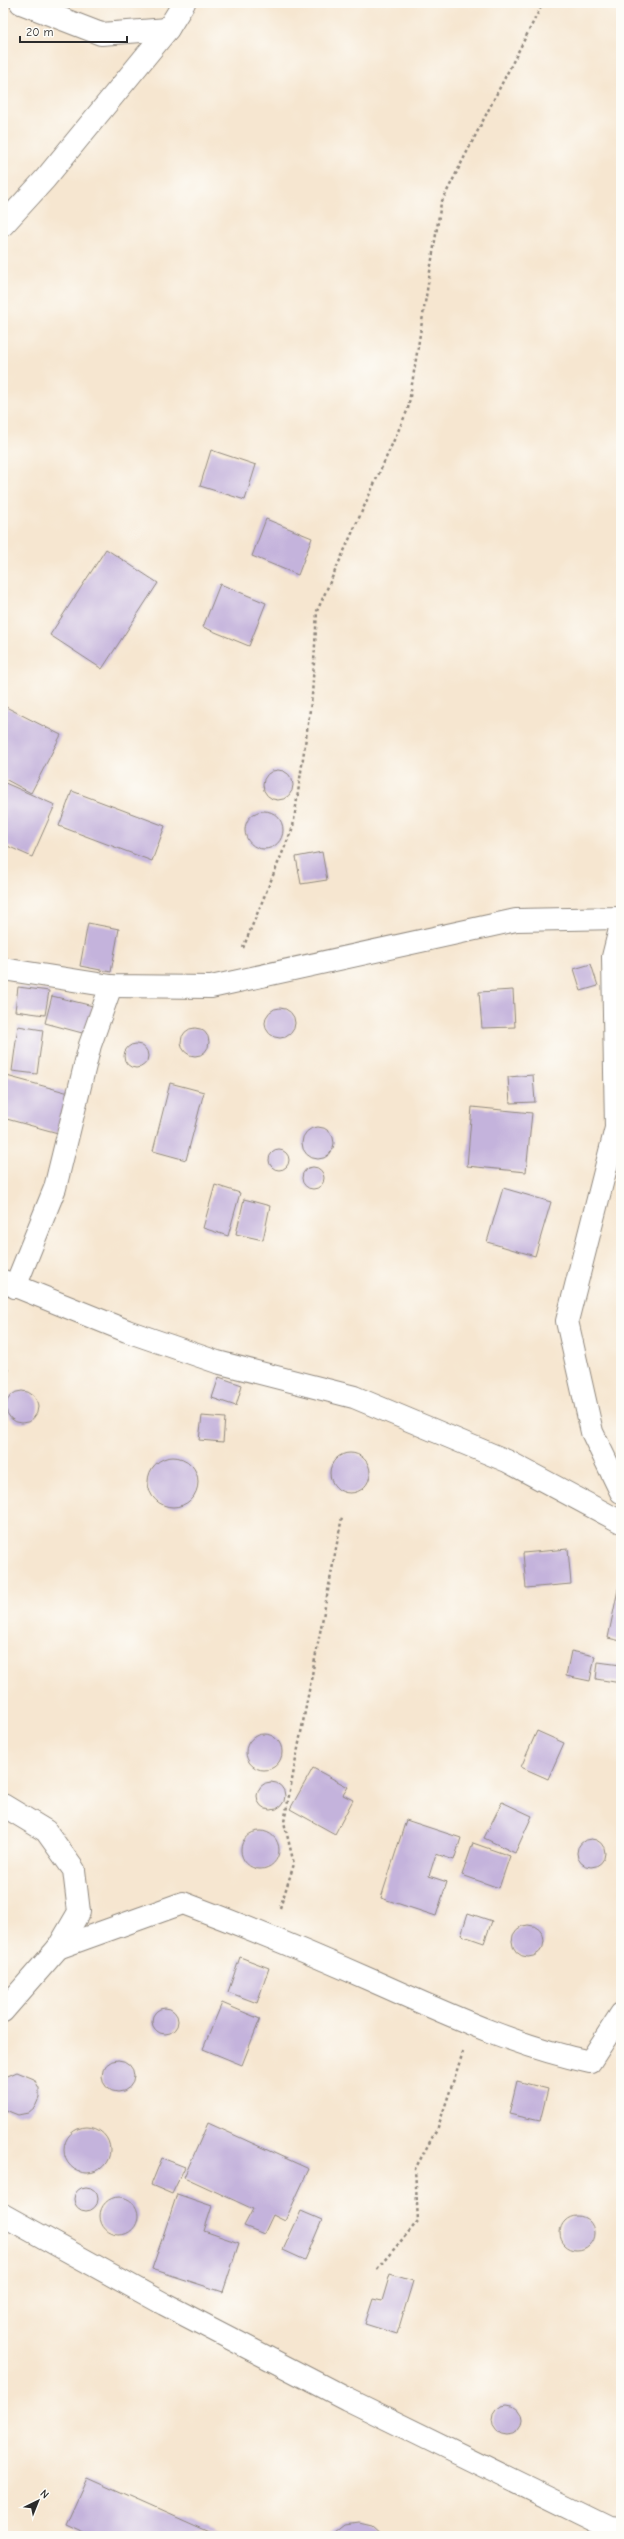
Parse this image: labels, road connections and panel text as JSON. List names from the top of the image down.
{
  "scale_bar": "20 m",
  "north": "top right"
}
